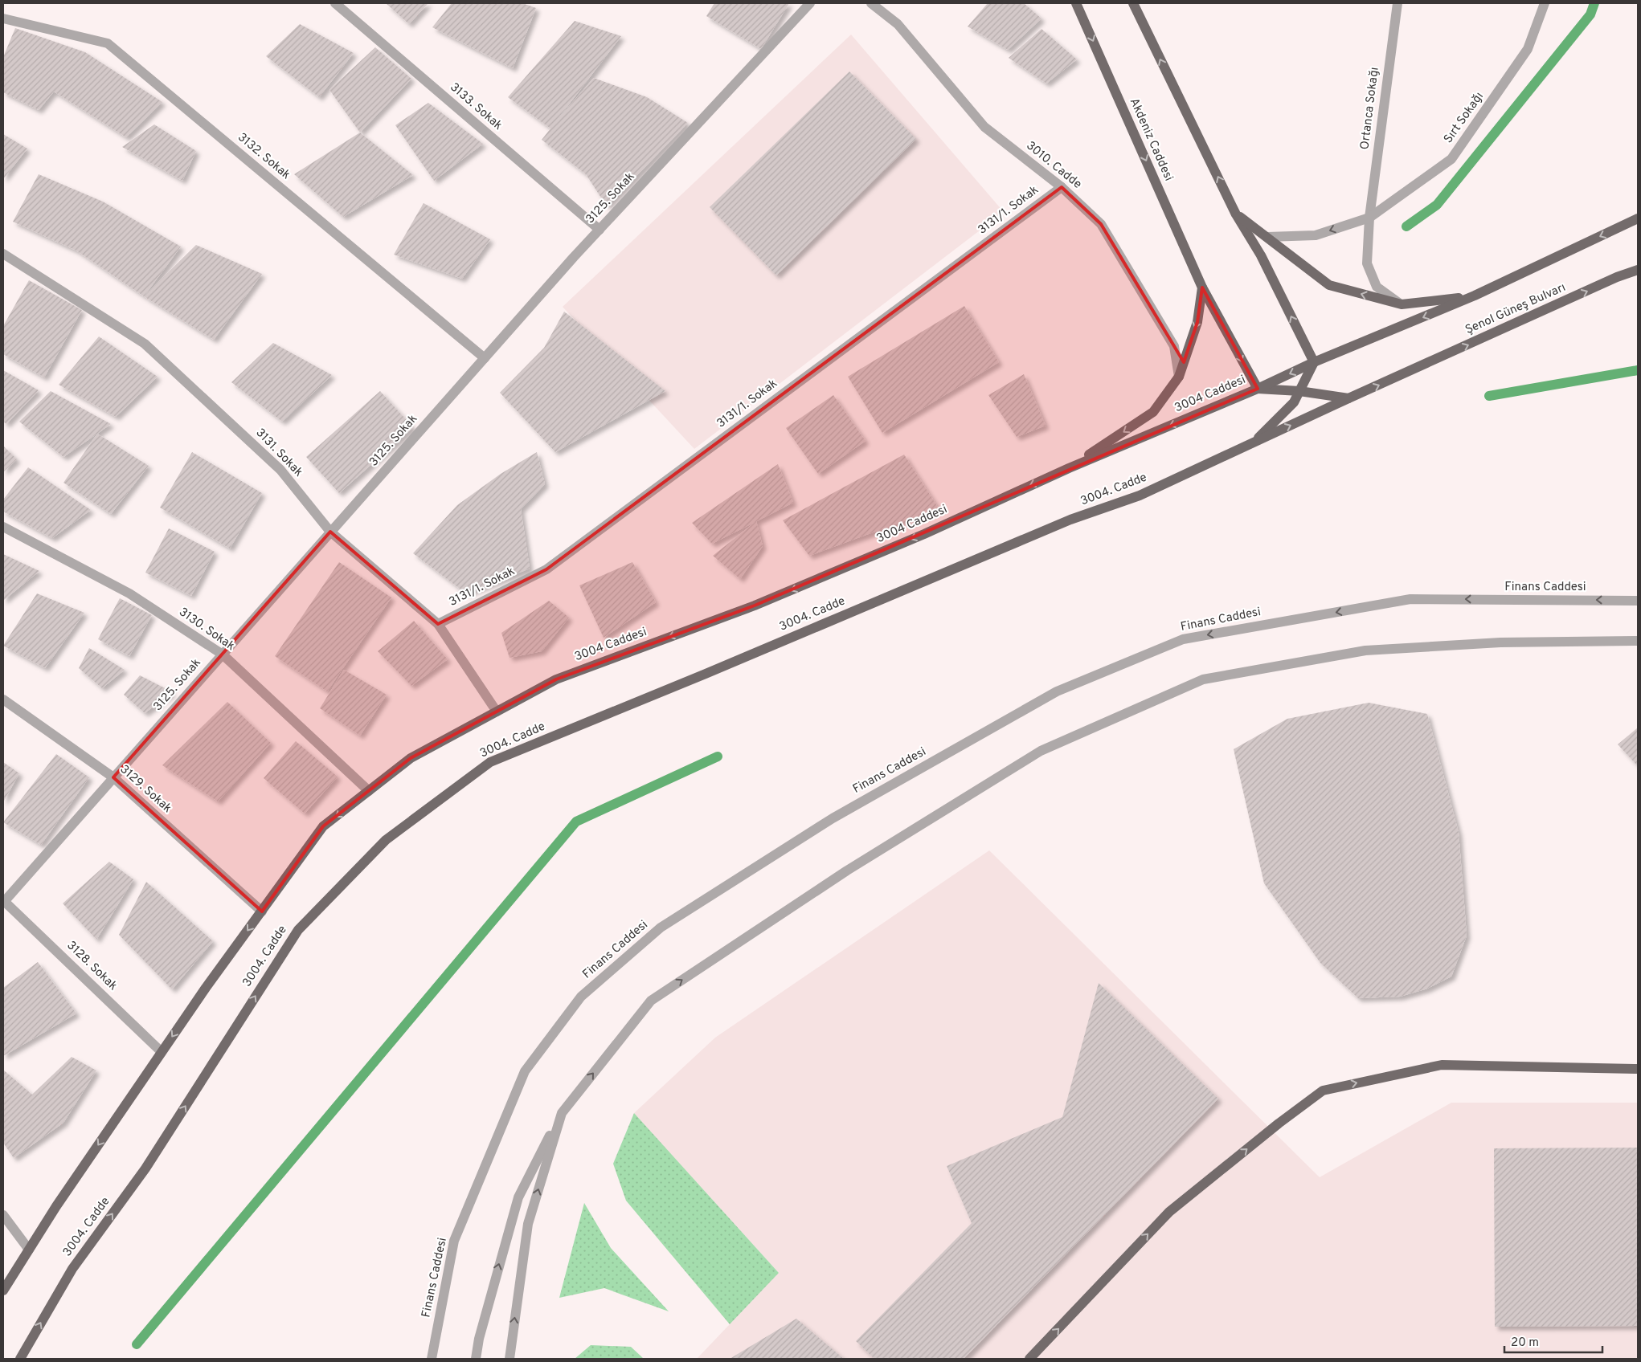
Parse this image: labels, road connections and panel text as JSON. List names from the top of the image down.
{
  "streets": {
    "main road": [
      "Akdeniz Caddesi",
      "Şenol Güneş Bulvarı",
      "3004 Caddesi",
      "3004. Cadde"
    ],
    "street": [
      "3133. Sokak",
      "Ortanca Sokağı",
      "Sırt Sokağı",
      "3132. Sokak",
      "3010. Cadde",
      "3125. Sokak",
      "3131/1. Sokak",
      "3131. Sokak",
      "Finans Caddesi",
      "3130. Sokak",
      "3129. Sokak",
      "3128. Sokak"
    ]
  },
  "crossings": [
    ["3133. Sokak", "3125. Sokak"],
    ["Ortanca Sokağı", "Sırt Sokağı"],
    ["Akdeniz Caddesi", "3004 Caddesi"],
    ["3132. Sokak", "3125. Sokak"],
    ["3010. Cadde", "3131/1. Sokak"],
    ["3125. Sokak", "3131. Sokak"],
    ["3125. Sokak", "3130. Sokak"],
    ["3125. Sokak", "3129. Sokak"],
    ["3125. Sokak", "3128. Sokak"],
    ["3131/1. Sokak", "3131. Sokak"],
    ["3004 Caddesi", "3131. Sokak"],
    ["3004 Caddesi", "3130. Sokak"]
  ],
  "scale_bar": "20 m"
}
